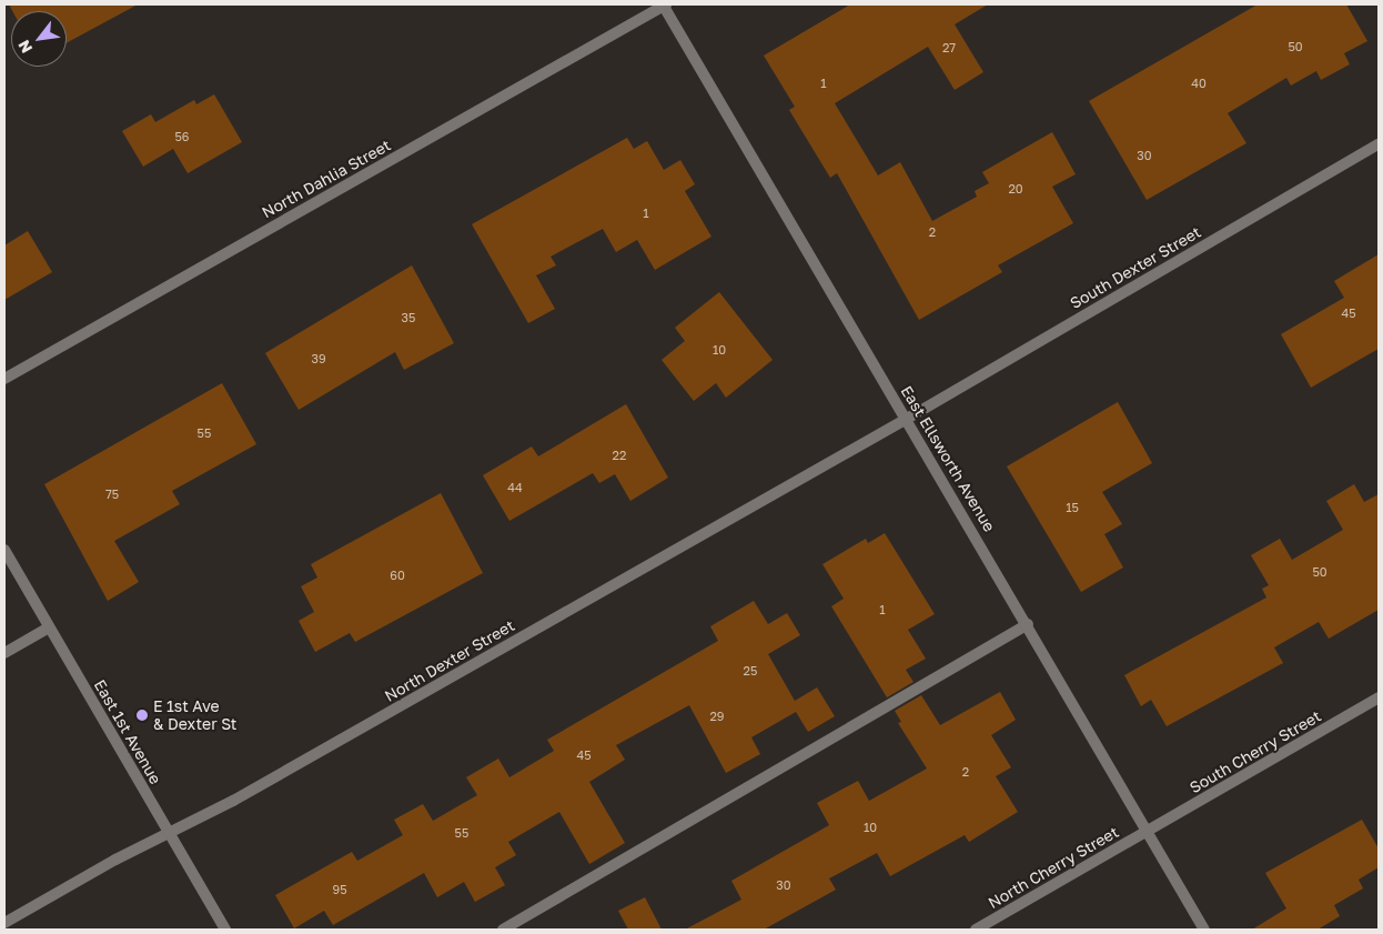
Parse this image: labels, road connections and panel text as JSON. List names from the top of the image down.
{
  "streets": {
    "street": [
      "North Dahlia Street",
      "South Dexter Street",
      "East Ellsworth Avenue",
      "North Dexter Street",
      "East 1st Avenue",
      "South Cherry Street",
      "North Cherry Street"
    ]
  },
  "crossings": [
    ["North Dahlia Street", "East Ellsworth Avenue"],
    ["South Dexter Street", "East Ellsworth Avenue"],
    ["South Dexter Street", "North Dexter Street"],
    ["East Ellsworth Avenue", "North Dexter Street"],
    ["East Ellsworth Avenue", "South Cherry Street"],
    ["East Ellsworth Avenue", "North Cherry Street"],
    ["North Dexter Street", "East 1st Avenue"],
    ["South Cherry Street", "North Cherry Street"]
  ],
  "places": ["E 1st Ave & Dexter St"],
  "house_numbers": [
    "50",
    "27",
    "1",
    "40",
    "56",
    "30",
    "20",
    "1",
    "2",
    "45",
    "35",
    "10",
    "39",
    "55",
    "22",
    "44",
    "75",
    "15",
    "50",
    "60",
    "1",
    "25",
    "29",
    "45",
    "2",
    "10",
    "55",
    "30",
    "95"
  ],
  "north": "bottom left"
}
